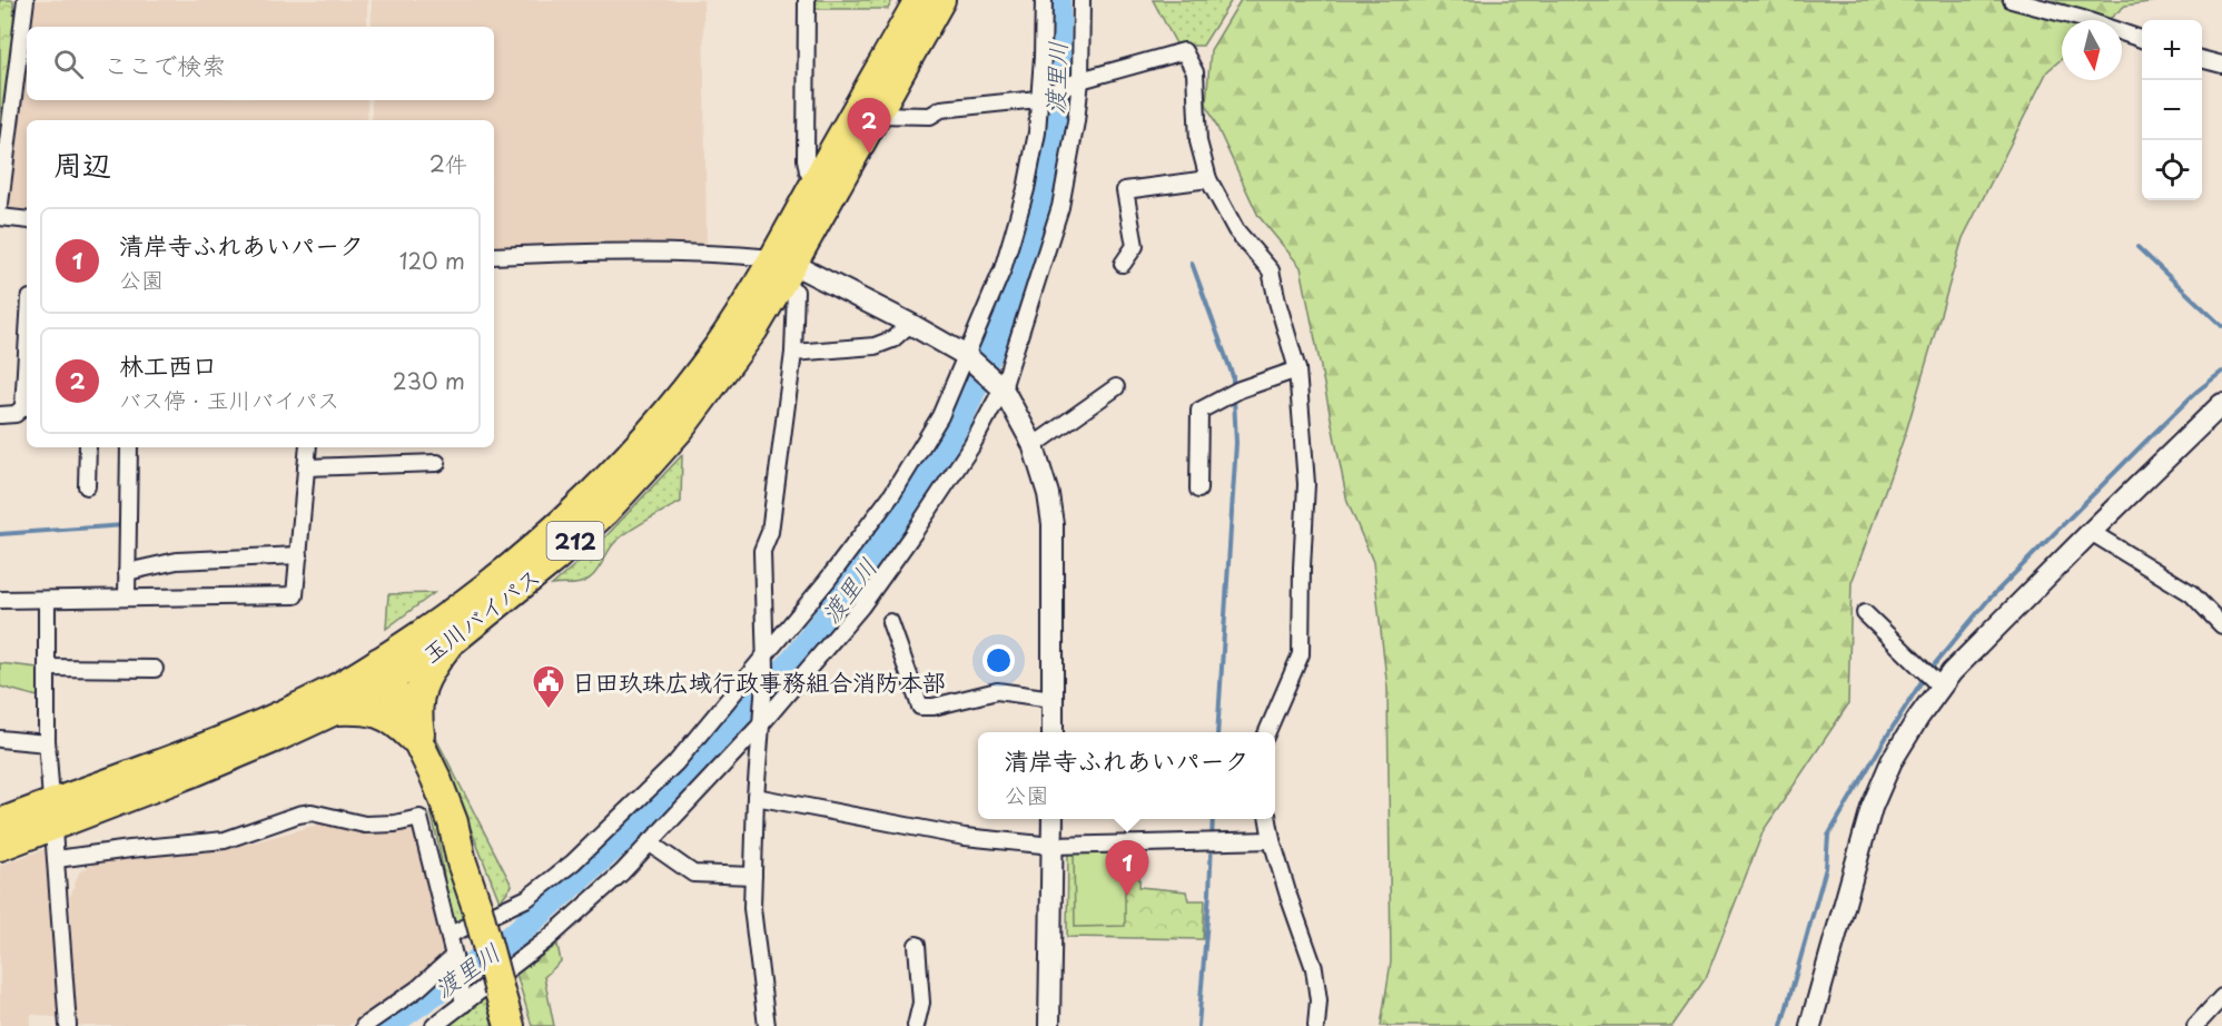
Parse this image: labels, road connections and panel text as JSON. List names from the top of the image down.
{
  "streets": {
    "highway": ["212", "玉川バイパス"]
  },
  "water": ["渡里川"],
  "places": {
    "public building": ["日田玖珠広域行政事務組合消防本部"]
  },
  "north": "bottom",
  "page": {
    "map_buttons": ["+", "−"],
    "search": "ここで検索",
    "pins": ["2", "1"],
    "heading": ["周辺", "2件"],
    "list": [
      {
        "mark": "1",
        "name": "清岸寺ふれあいパーク",
        "note": "公園",
        "value": "120 m"
      },
      {
        "mark": "2",
        "name": "林工西口",
        "note": "バス停 · 玉川バイパス",
        "value": "230 m"
      }
    ],
    "popup": ["清岸寺ふれあいパーク", "公園"]
  }
}
